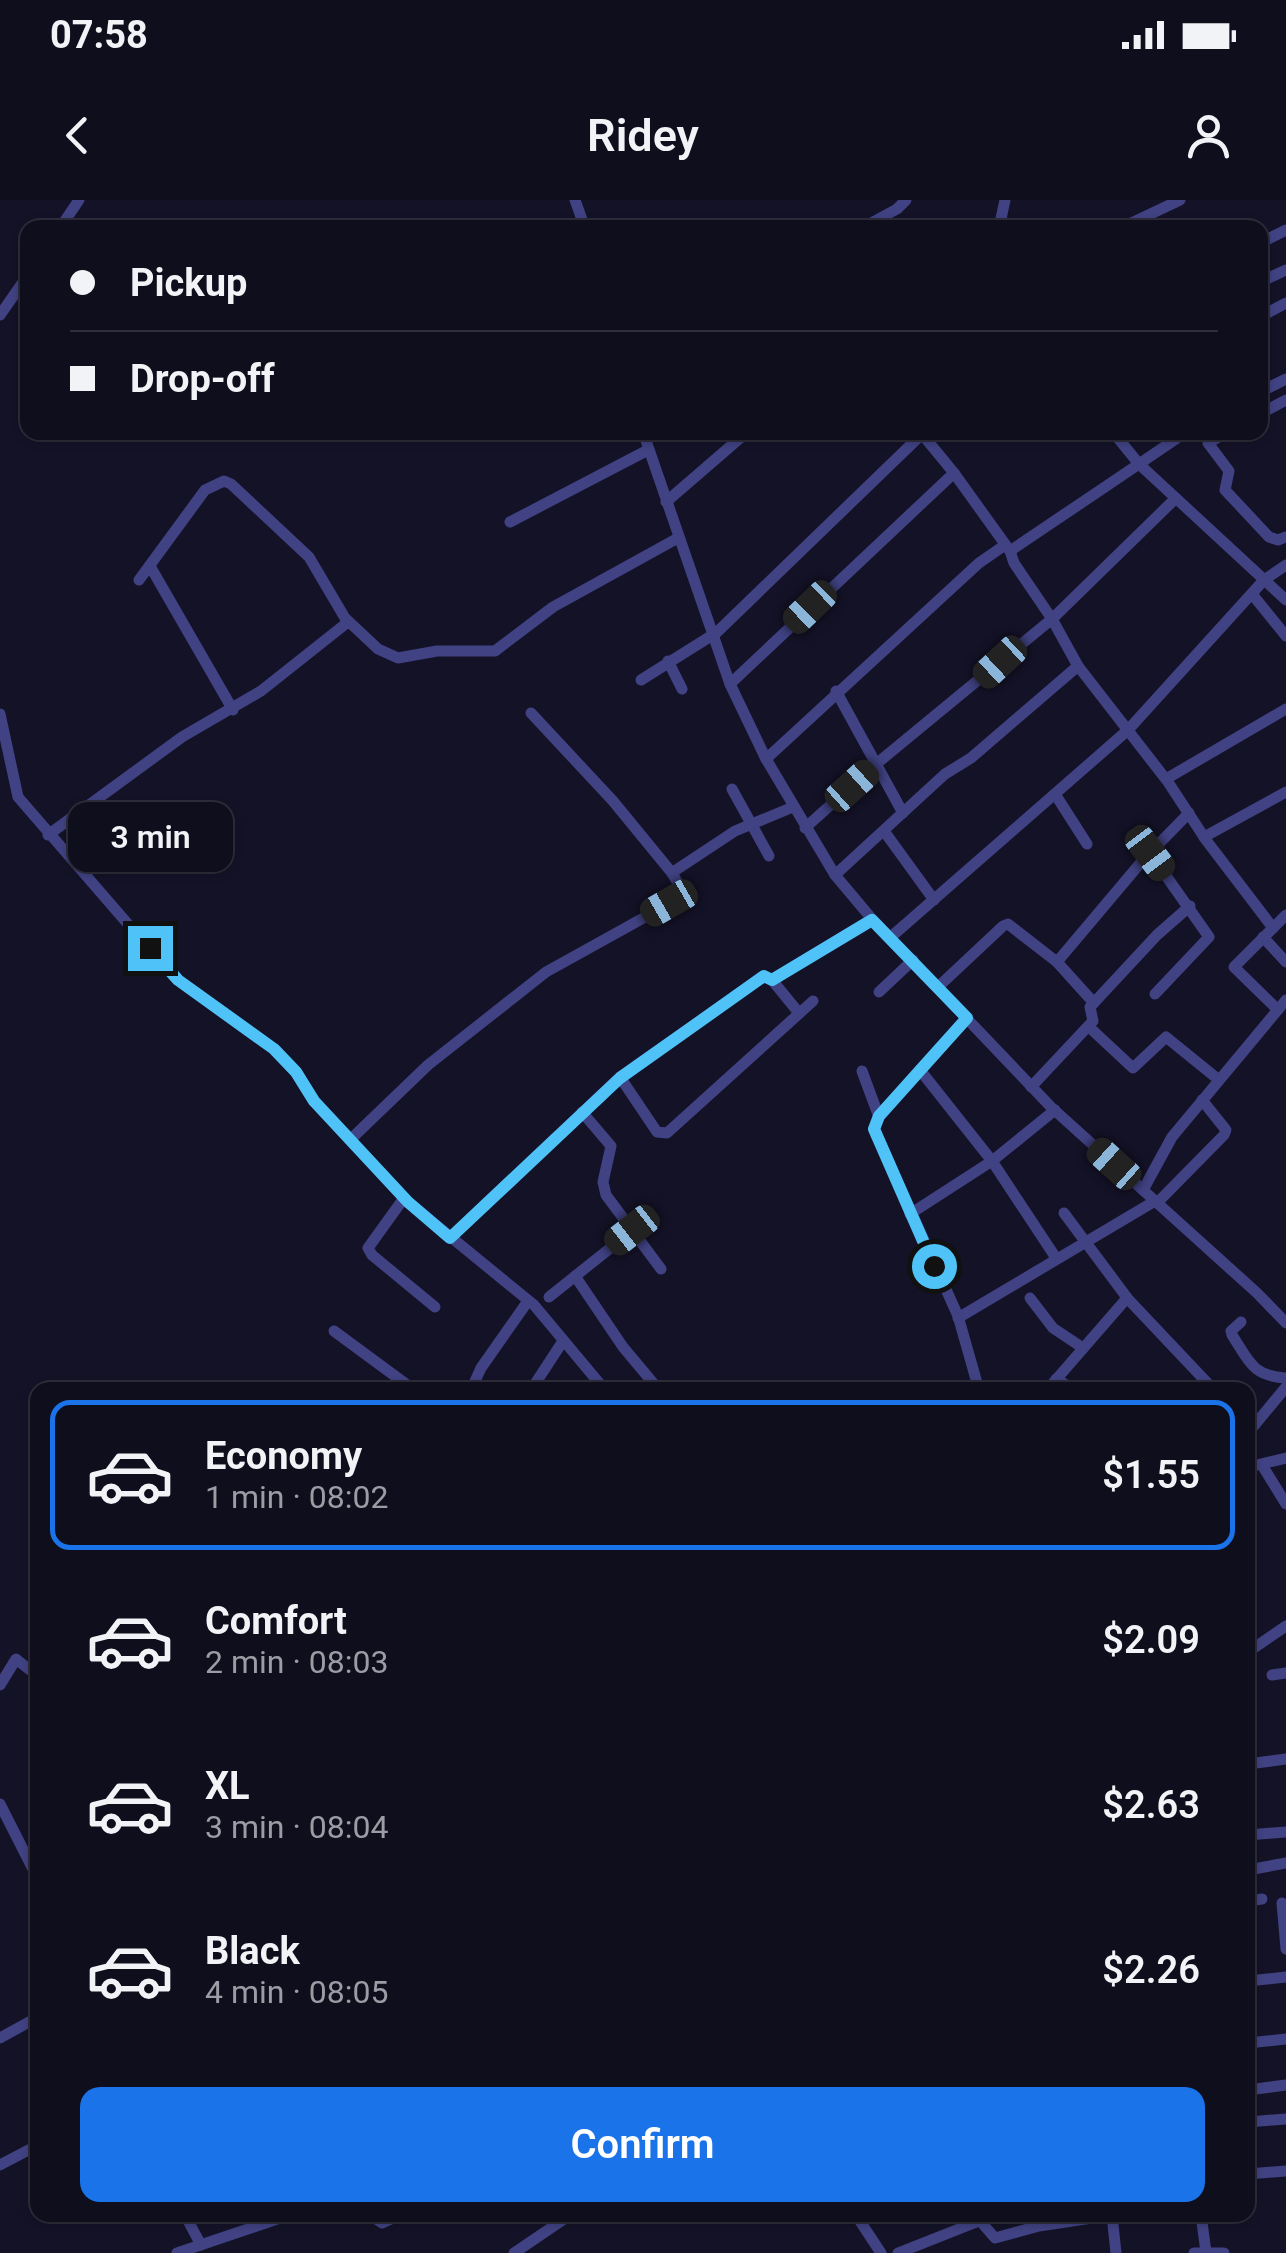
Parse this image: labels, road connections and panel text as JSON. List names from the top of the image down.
{
  "page": {
    "status": "07:58",
    "header": "Ridey",
    "banner": ["Pickup", "Drop-off"],
    "bubble": "3 min",
    "list": [
      {
        "name": "Economy",
        "note": "1 min · 08:02",
        "value": "$1.55"
      },
      {
        "name": "Comfort",
        "note": "2 min · 08:03",
        "value": "$2.09"
      },
      {
        "name": "XL",
        "note": "3 min · 08:04",
        "value": "$2.63"
      },
      {
        "name": "Black",
        "note": "4 min · 08:05",
        "value": "$2.26"
      }
    ],
    "buttons": "Confirm"
  }
}
